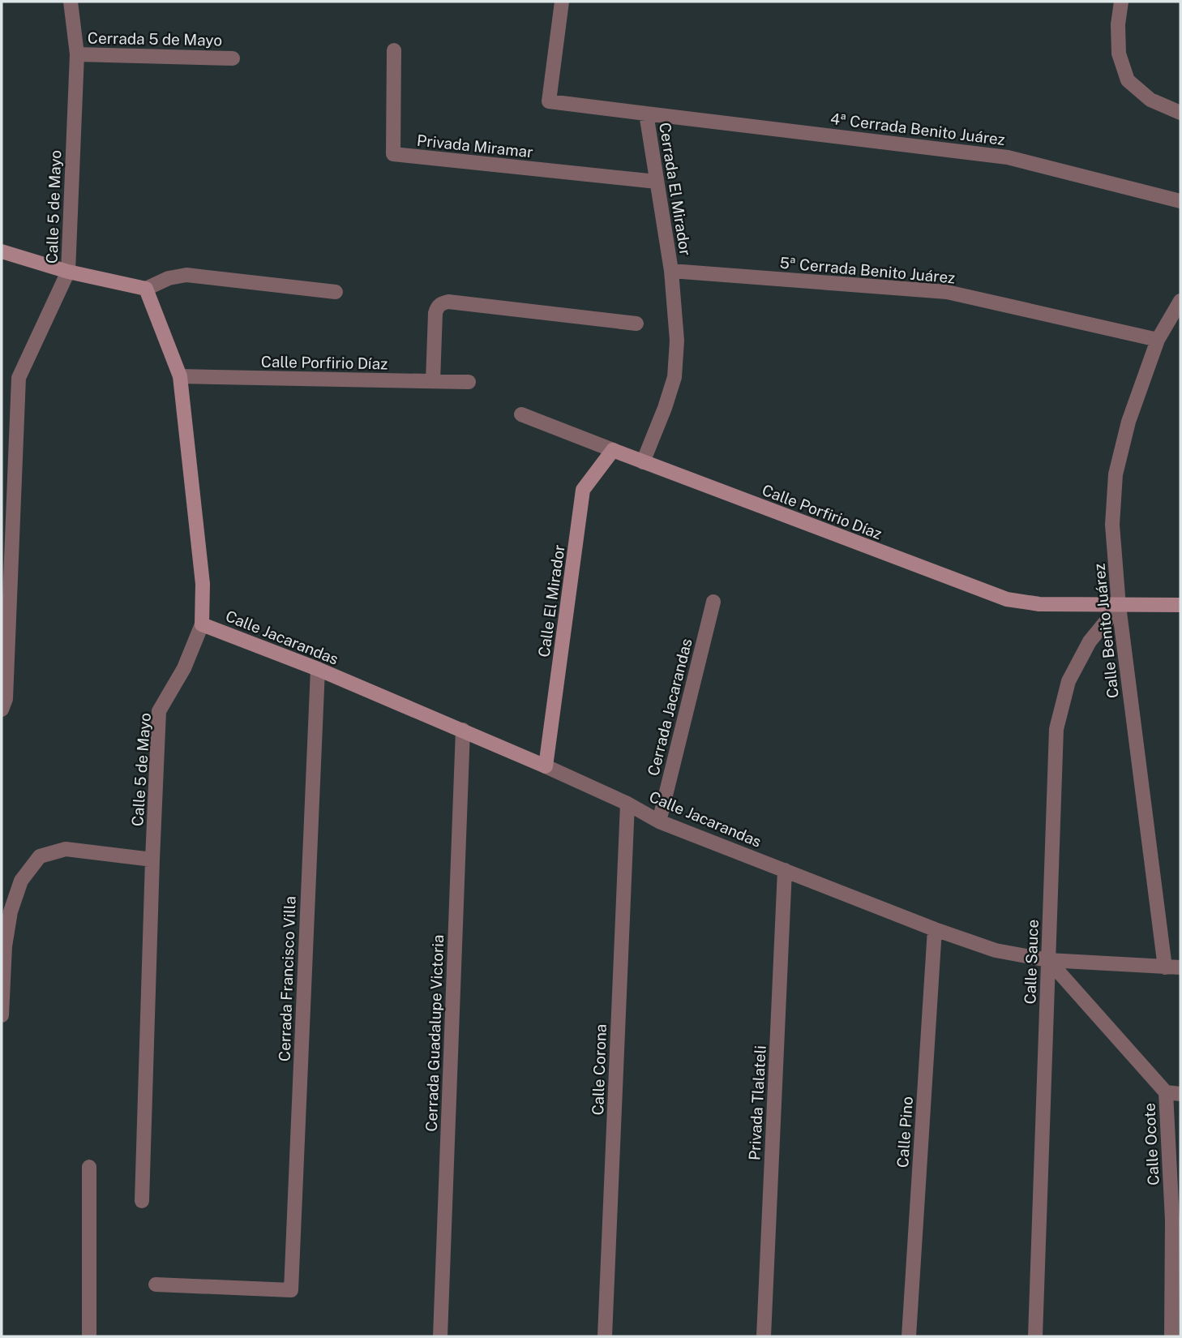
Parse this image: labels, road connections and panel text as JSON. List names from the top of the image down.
{
  "streets": {
    "street": [
      "Cerrada 5 de Mayo",
      "4ª Cerrada Benito Juárez",
      "Privada Miramar",
      "Cerrada El Mirador",
      "Calle 5 de Mayo",
      "5ª Cerrada Benito Juárez",
      "Calle Porfirio Díaz",
      "Calle El Mirador",
      "Calle Benito Juárez",
      "Calle Jacarandas",
      "Cerrada Jacarandas",
      "Calle Sauce",
      "Cerrada Francisco Villa",
      "Cerrada Guadalupe Victoria",
      "Calle Corona",
      "Privada Tlalateli",
      "Calle Pino",
      "Calle Ocote"
    ]
  },
  "crossings": [
    ["Cerrada 5 de Mayo", "Calle 5 de Mayo"],
    ["4ª Cerrada Benito Juárez", "Cerrada El Mirador"],
    ["Privada Miramar", "Cerrada El Mirador"],
    ["Cerrada El Mirador", "5ª Cerrada Benito Juárez"],
    ["Cerrada El Mirador", "Calle Porfirio Díaz"],
    ["Calle 5 de Mayo", "Calle Porfirio Díaz"],
    ["Calle 5 de Mayo", "Calle Jacarandas"],
    ["5ª Cerrada Benito Juárez", "Calle Benito Juárez"],
    ["Calle Porfirio Díaz", "Calle El Mirador"],
    ["Calle Porfirio Díaz", "Calle Benito Juárez"],
    ["Calle Porfirio Díaz", "Calle Sauce"],
    ["Calle El Mirador", "Calle Jacarandas"],
    ["Calle Benito Juárez", "Calle Jacarandas"],
    ["Calle Benito Juárez", "Calle Sauce"],
    ["Calle Jacarandas", "Cerrada Jacarandas"],
    ["Calle Jacarandas", "Calle Sauce"],
    ["Calle Jacarandas", "Cerrada Francisco Villa"],
    ["Calle Jacarandas", "Cerrada Guadalupe Victoria"],
    ["Calle Jacarandas", "Calle Corona"],
    ["Calle Jacarandas", "Privada Tlalateli"],
    ["Calle Jacarandas", "Calle Pino"],
    ["Calle Jacarandas", "Calle Ocote"],
    ["Calle Sauce", "Calle Ocote"]
  ]
}
